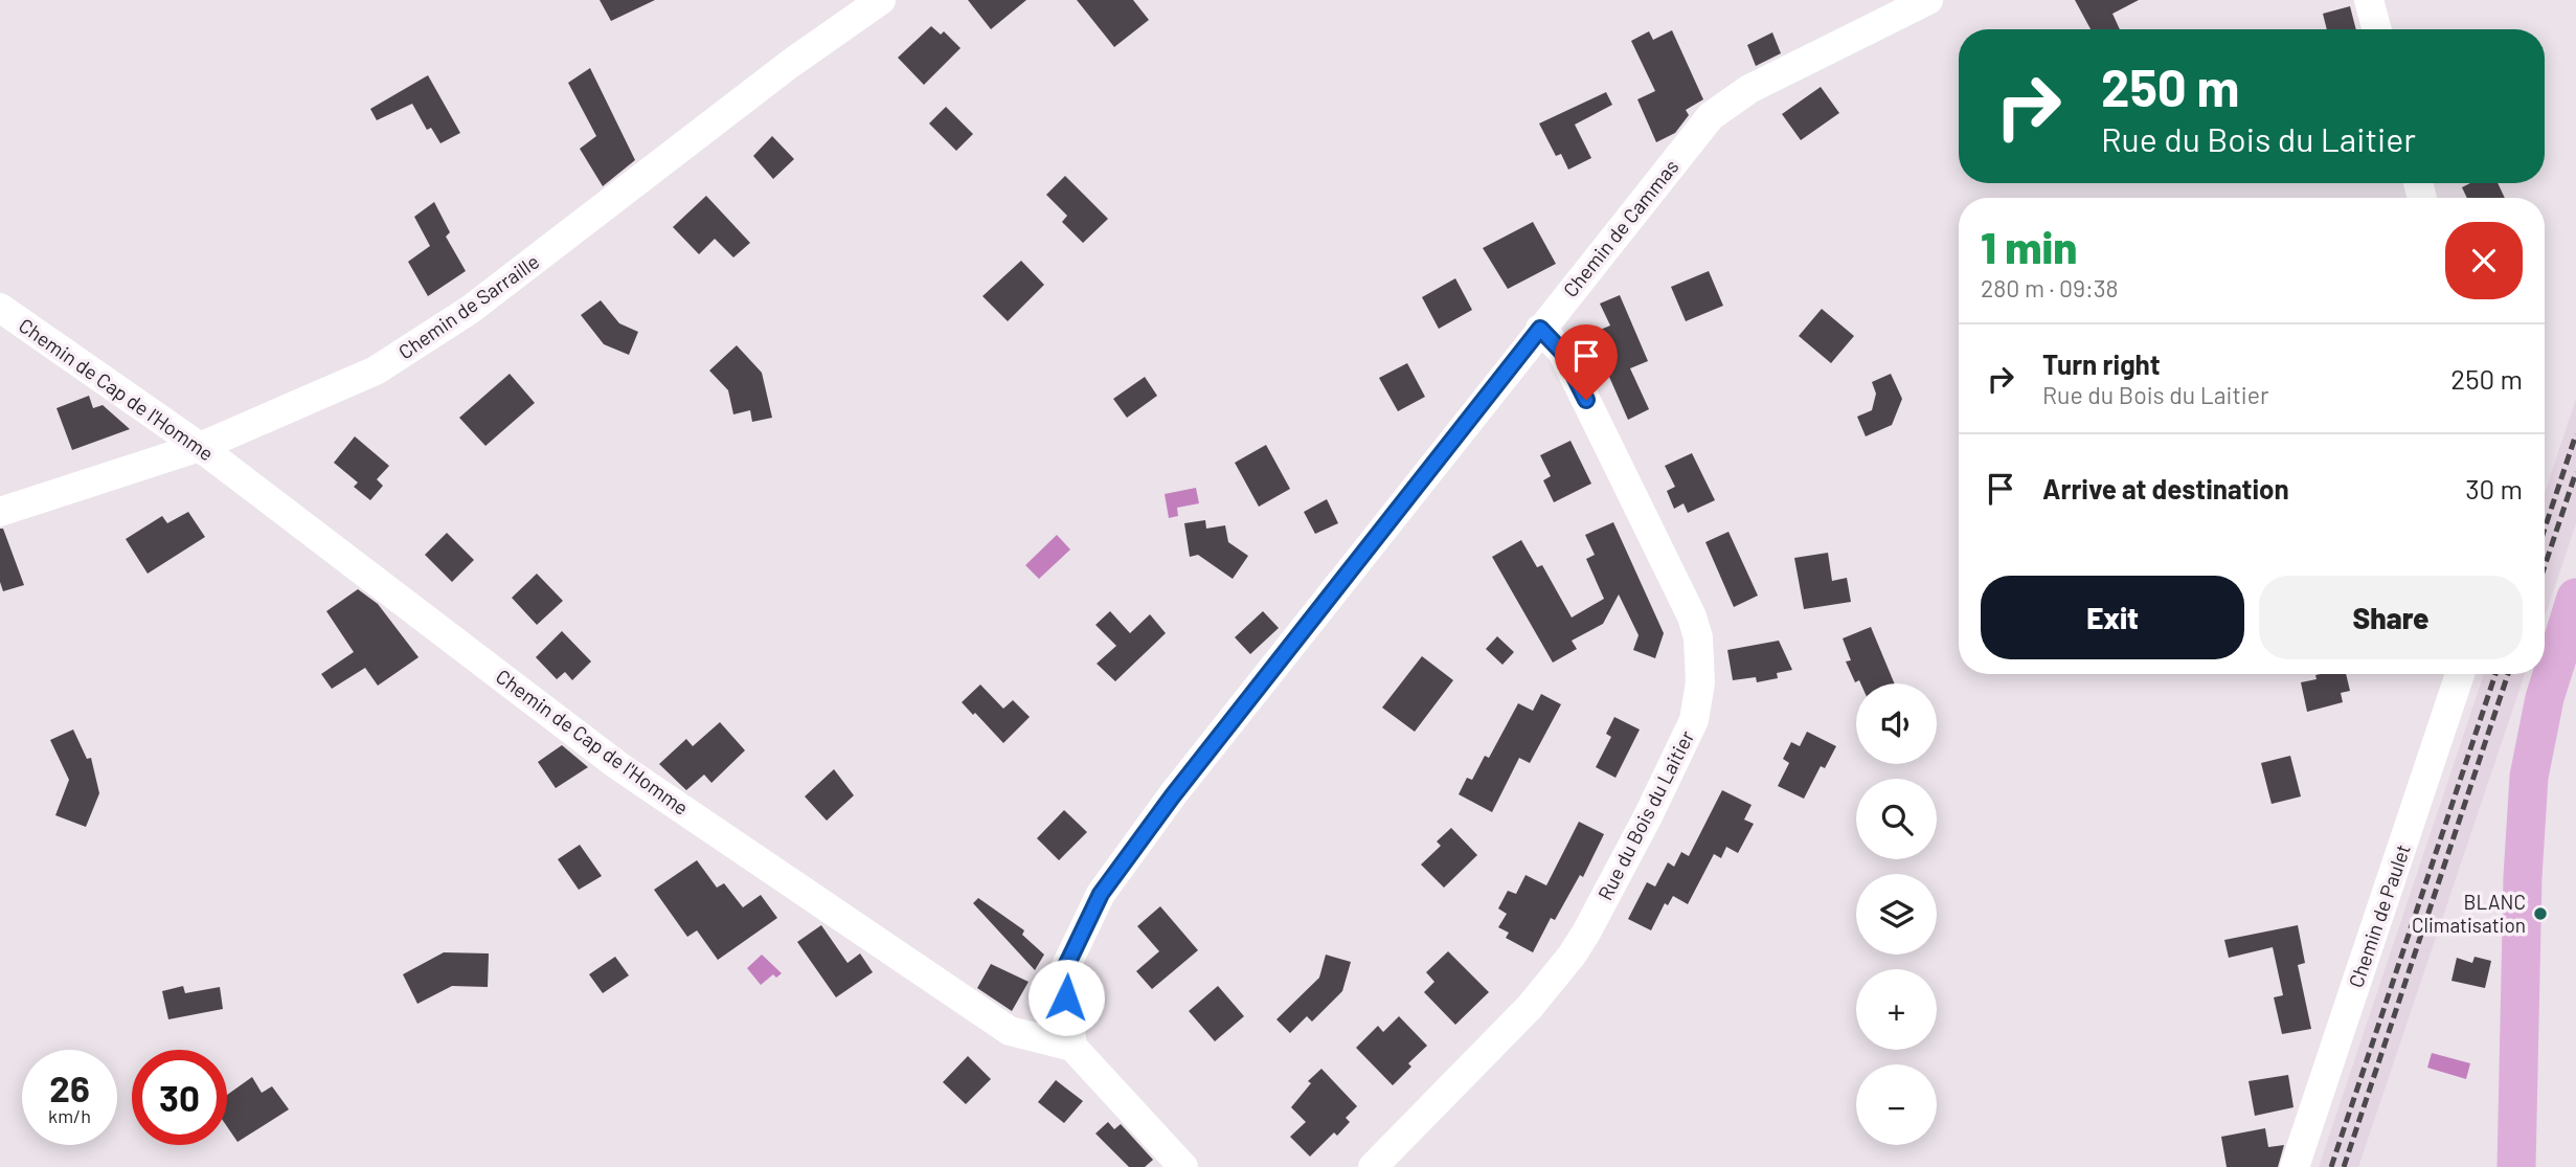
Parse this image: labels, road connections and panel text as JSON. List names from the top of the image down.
{
  "streets": {
    "street": [
      "Chemin de Cammas",
      "Chemin de Sarraille",
      "Chemin de Cap de l'Homme",
      "Rue du Bois du Laitier",
      "Chemin de Paulet"
    ]
  },
  "crossings": [
    ["Chemin de Cammas", "Chemin de Cap de l'Homme"],
    ["Chemin de Cammas", "Rue du Bois du Laitier"],
    ["Chemin de Sarraille", "Chemin de Cap de l'Homme"]
  ],
  "places": ["BLANC Climatisation"],
  "page": {
    "turn": ["250 m", "Rue du Bois du Laitier"],
    "heading": ["1 min", "280 m · 09:38"],
    "list": [
      {
        "name": "Turn right",
        "note": "Rue du Bois du Laitier",
        "value": "250 m"
      },
      {
        "name": "Arrive at destination",
        "value": "30 m"
      }
    ],
    "buttons": ["Exit", "Share"],
    "map_buttons": ["+", "−"],
    "speed": "26 km/h",
    "limit": "30"
  }
}
